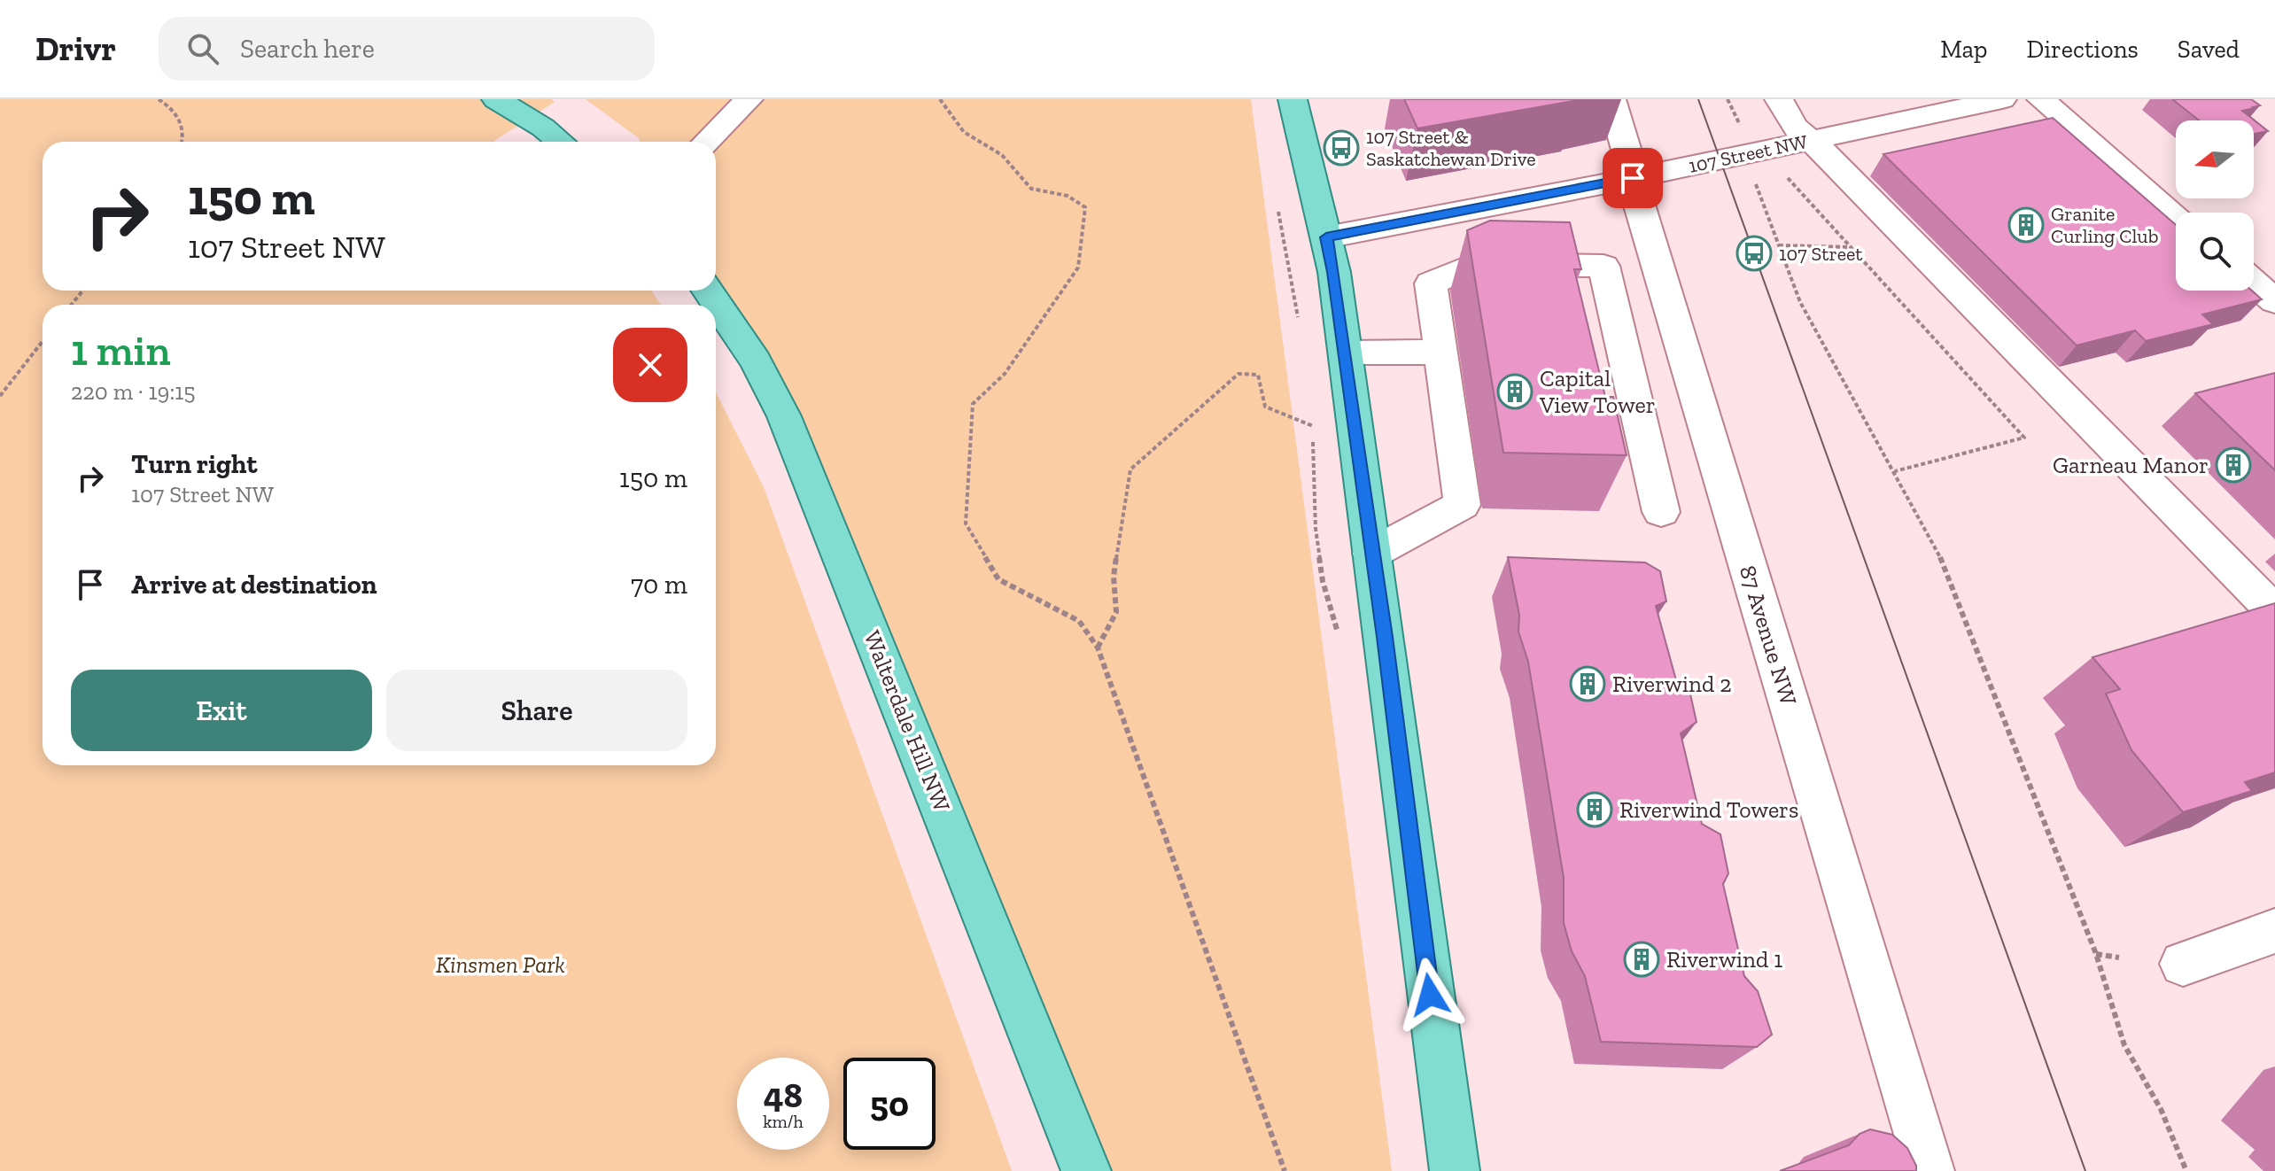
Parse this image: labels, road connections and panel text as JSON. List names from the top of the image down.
{
  "streets": {
    "main road": ["Walterdale Hill NW"],
    "street": ["107 Street NW", "87 Avenue NW"]
  },
  "crossings": [
    ["107 Street NW", "87 Avenue NW"]
  ],
  "parks": ["Kinsmen Park"],
  "places": {
    "bus stop": ["107 Street & Saskatchewan Drive", "107 Street"],
    "building": [
      "Granite Curling Club",
      "Capital View Tower",
      "Garneau Manor",
      "Riverwind 2",
      "Riverwind Towers",
      "Riverwind 1"
    ]
  },
  "north": "left",
  "page": {
    "header": "Drivr",
    "search": "Search here",
    "nav": ["Map", "Directions", "Saved"],
    "turn": ["150 m", "107 Street NW"],
    "heading": ["1 min", "220 m · 19:15"],
    "list": [
      {
        "name": "Turn right",
        "note": "107 Street NW",
        "value": "150 m"
      },
      {
        "name": "Arrive at destination",
        "value": "70 m"
      }
    ],
    "buttons": ["Exit", "Share"],
    "speed": "48 km/h",
    "limit": "50"
  }
}
